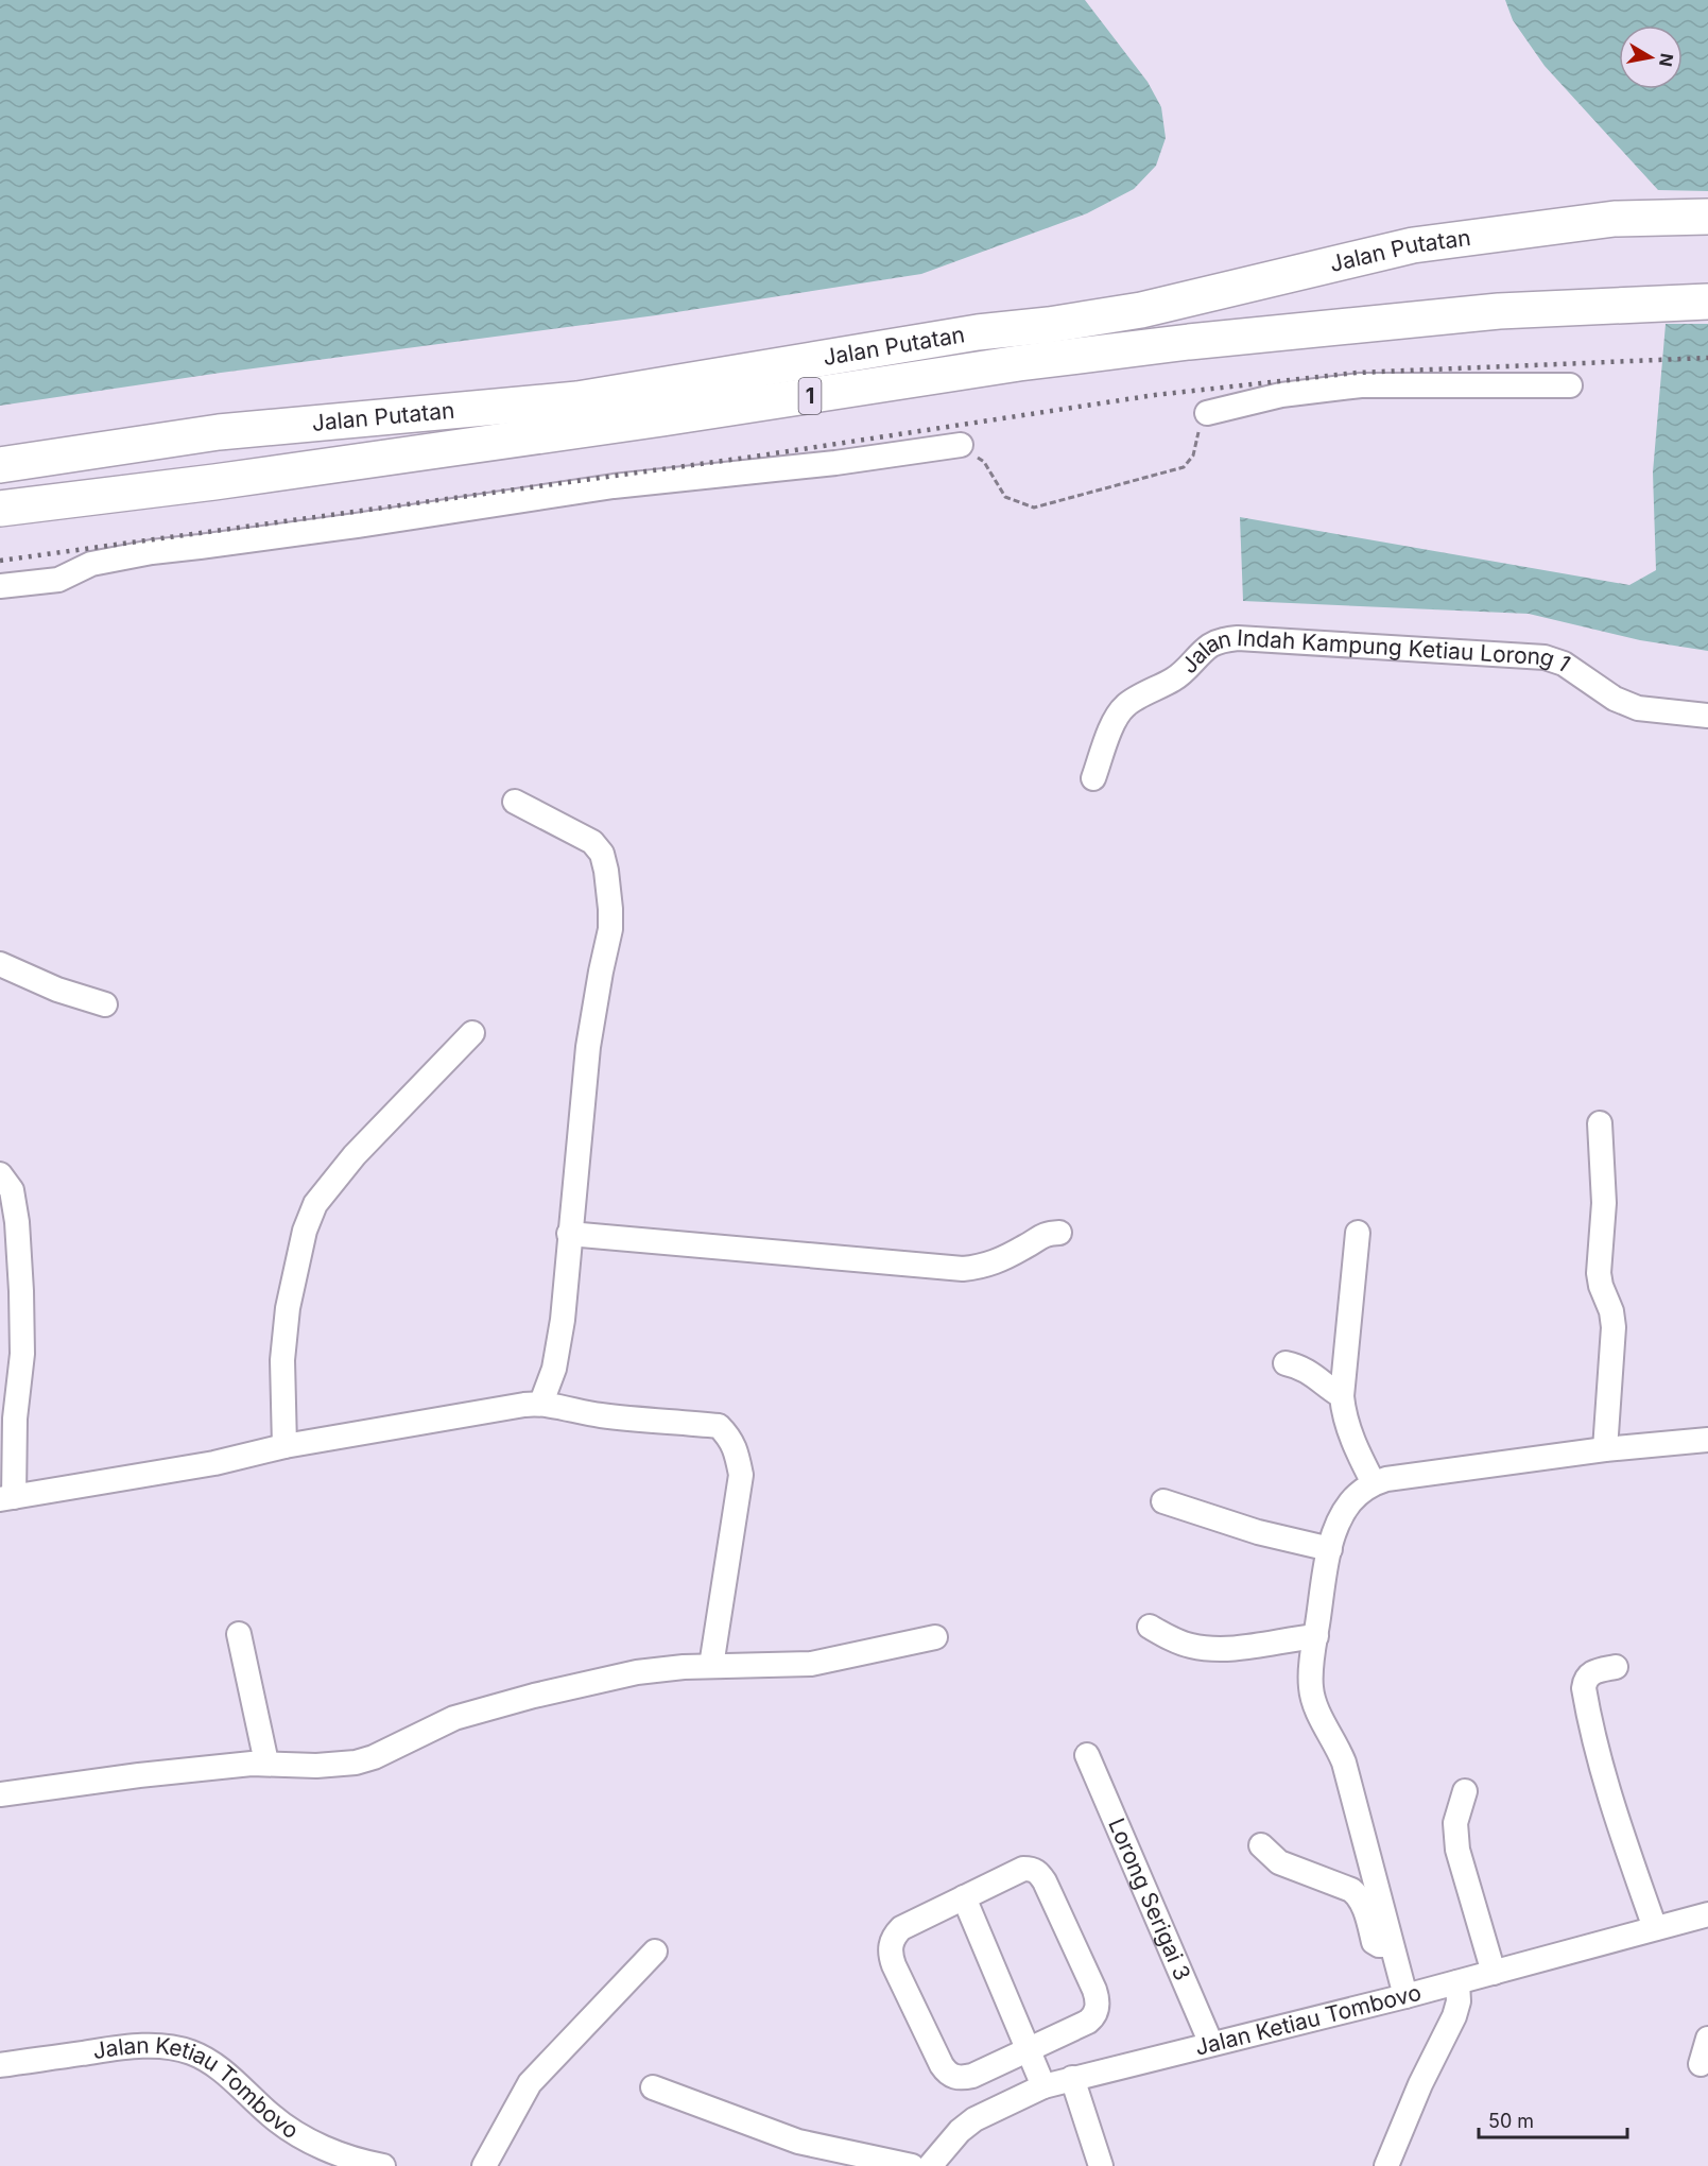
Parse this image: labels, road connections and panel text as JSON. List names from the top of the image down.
{
  "streets": {
    "highway": ["Jalan Putatan", "1"],
    "street": ["Jalan Indah Kampung Ketiau Lorong 1", "Lorong Serigai 3", "Jalan Ketiau Tombovo"]
  },
  "crossings": [
    ["Lorong Serigai 3", "Jalan Ketiau Tombovo"]
  ],
  "scale_bar": "50 m",
  "north": "right"
}
